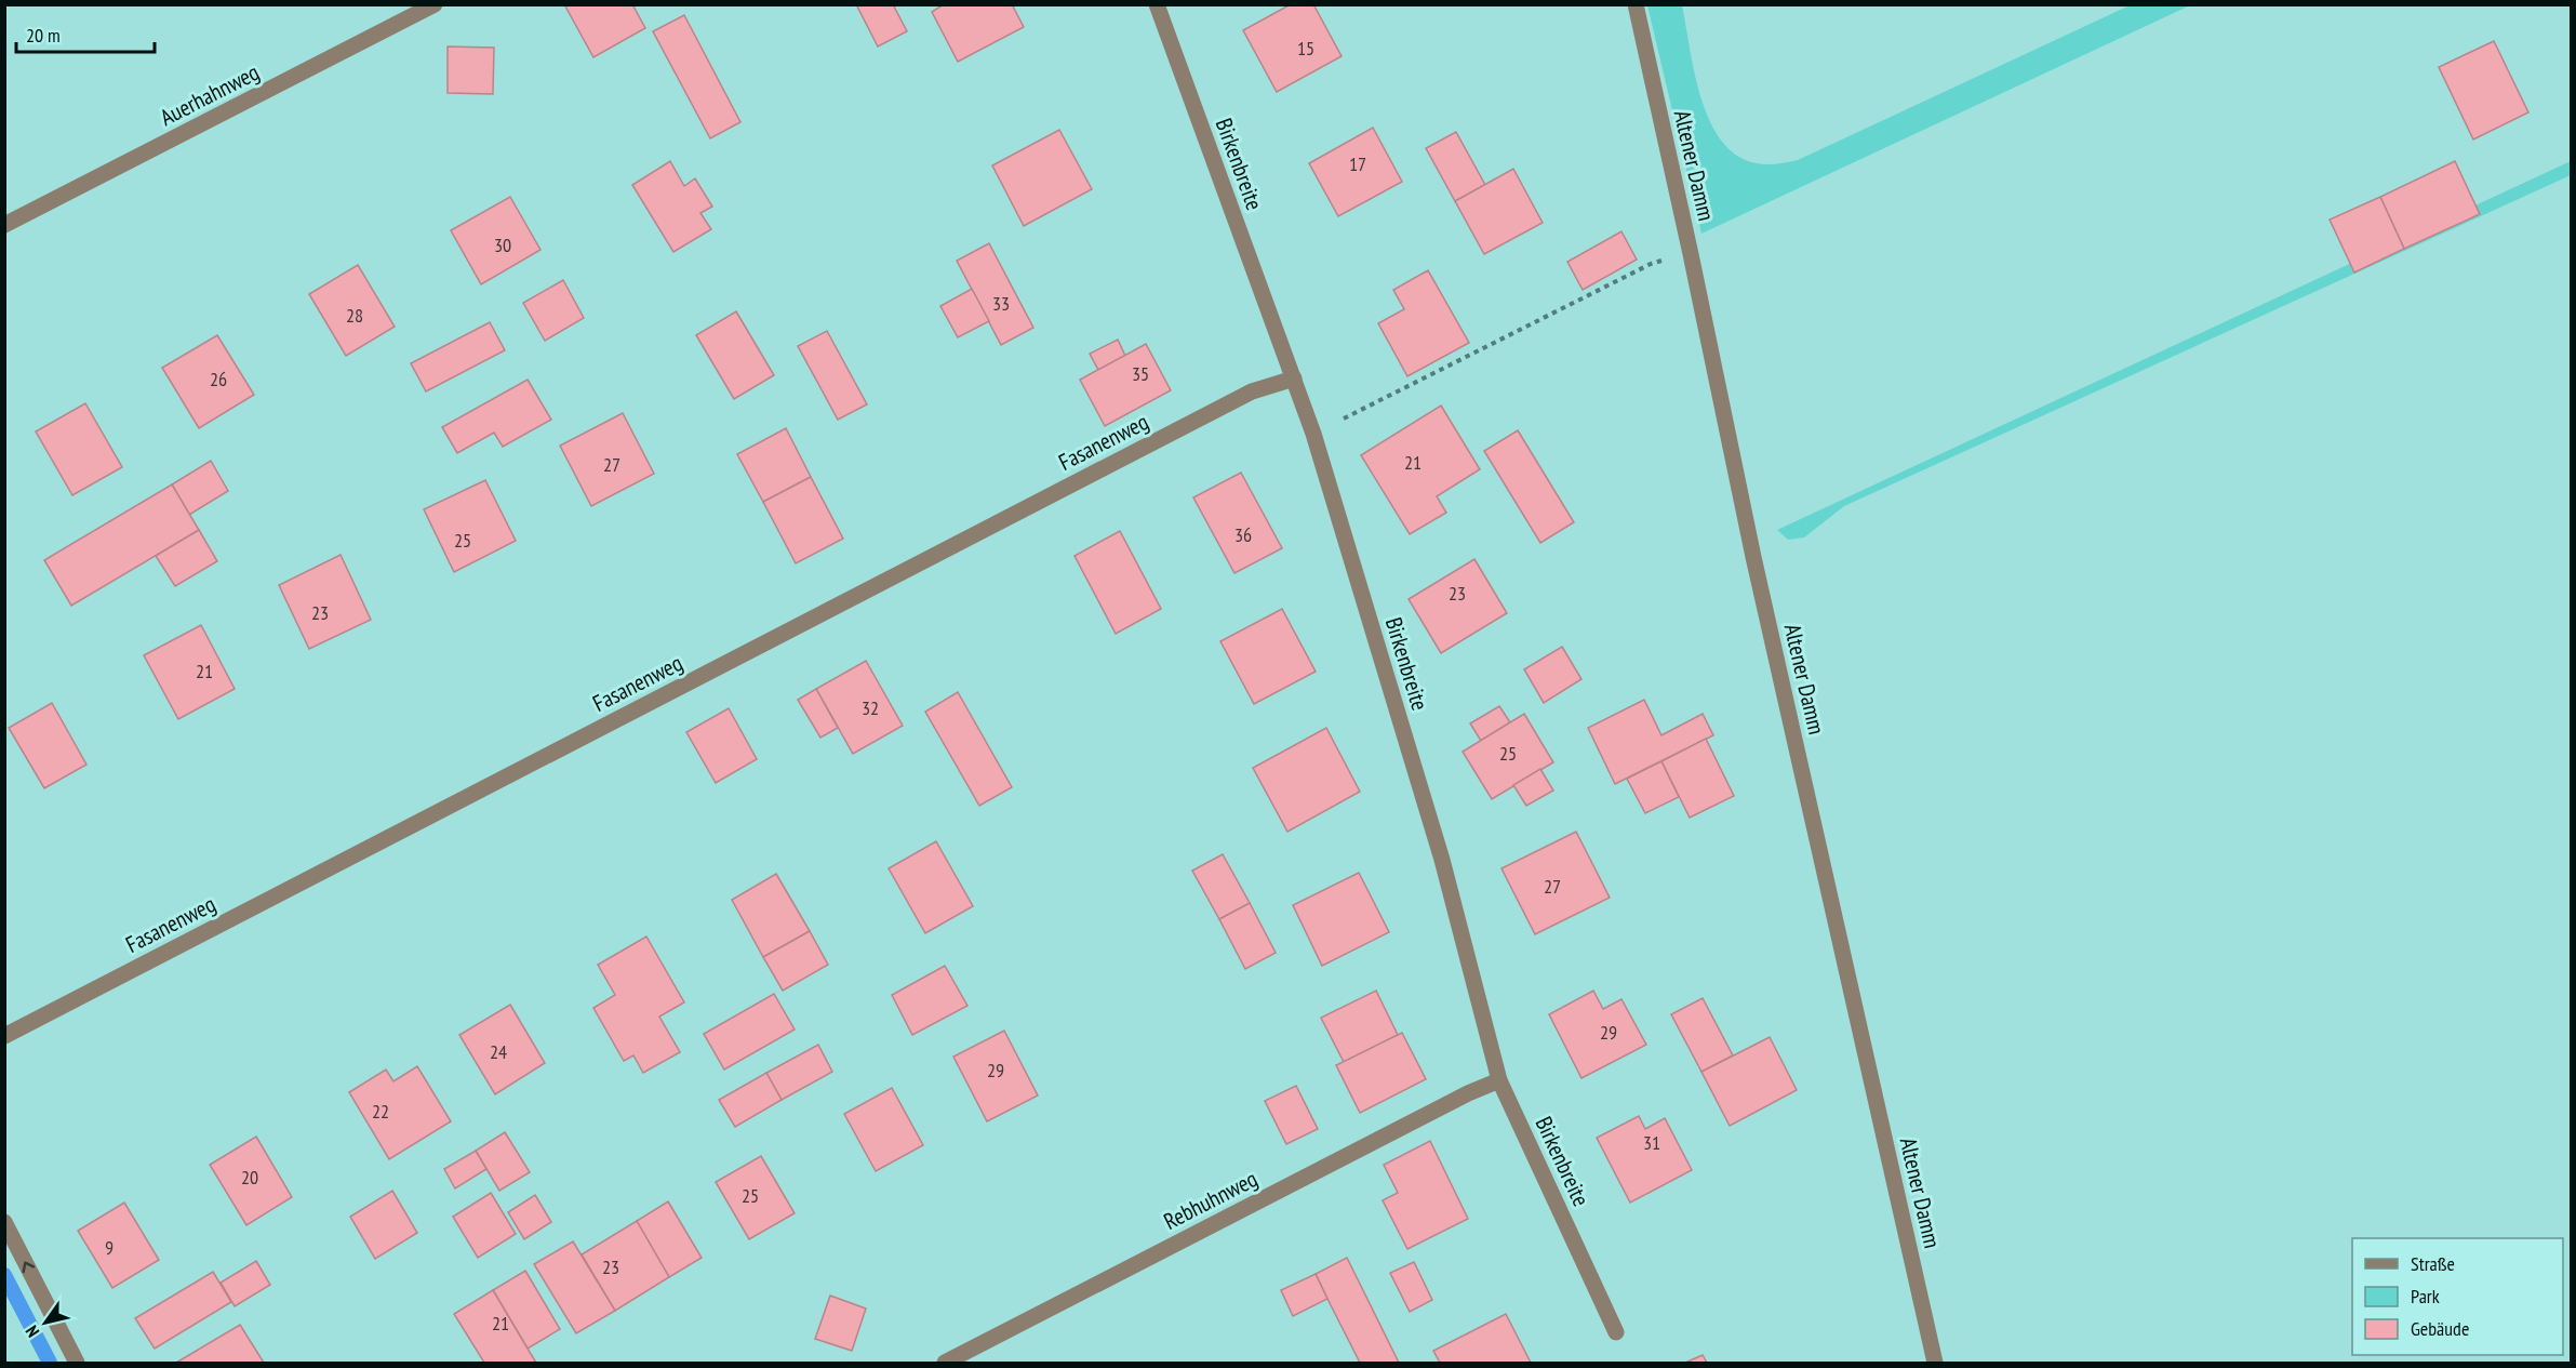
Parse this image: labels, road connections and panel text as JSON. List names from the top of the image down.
{
  "streets": {
    "street": [
      "Auerhahnweg",
      "Birkenbreite",
      "Altener Damm",
      "Fasanenweg",
      "Rebhuhnweg"
    ]
  },
  "crossings": [
    ["Birkenbreite", "Fasanenweg"],
    ["Birkenbreite", "Rebhuhnweg"]
  ],
  "house_numbers": [
    "15",
    "17",
    "30",
    "33",
    "28",
    "35",
    "26",
    "21",
    "27",
    "36",
    "25",
    "23",
    "23",
    "21",
    "32",
    "25",
    "27",
    "29",
    "24",
    "29",
    "22",
    "31",
    "20",
    "25",
    "9",
    "23",
    "21"
  ],
  "legend": ["Straße", "Park", "Gebäude"],
  "scale_bar": "20 m",
  "north": "bottom left"
}
